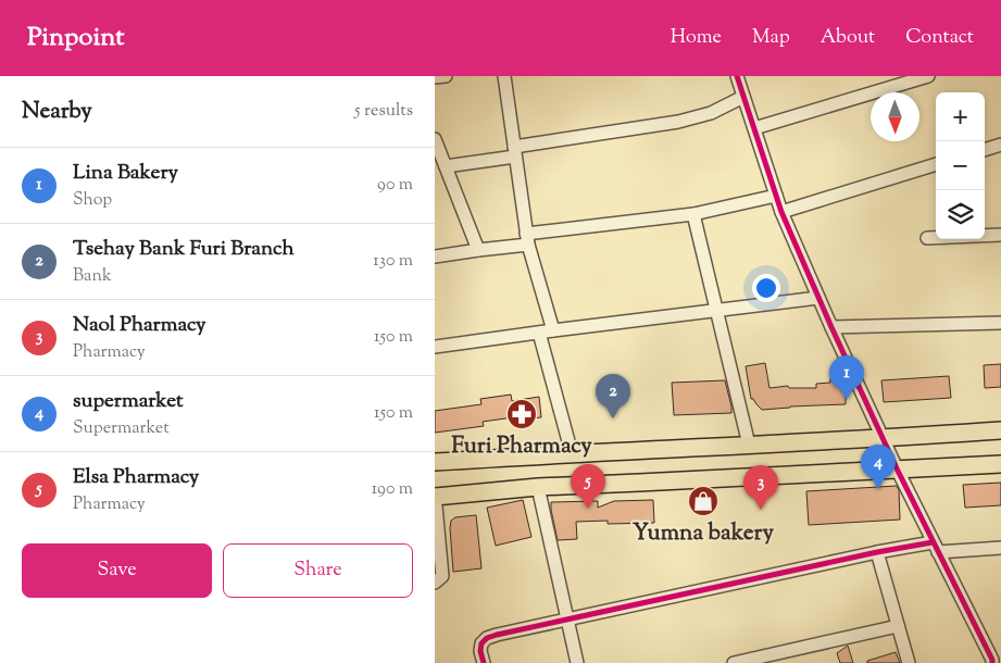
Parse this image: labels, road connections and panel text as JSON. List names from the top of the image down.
{
  "places": {
    "pharmacy": ["Furi Pharmacy"],
    "shop": ["Yumna bakery"]
  },
  "north": "bottom",
  "page": {
    "header": "Pinpoint",
    "nav": [
      "Home",
      "Map",
      "About",
      "Contact"
    ],
    "heading": ["Nearby", "5 results"],
    "map_buttons": ["+", "−"],
    "list": [
      {
        "mark": "1",
        "name": "Lina Bakery",
        "note": "Shop",
        "value": "90 m"
      },
      {
        "mark": "2",
        "name": "Tsehay Bank Furi Branch",
        "note": "Bank",
        "value": "130 m"
      },
      {
        "mark": "3",
        "name": "Naol Pharmacy",
        "note": "Pharmacy",
        "value": "150 m"
      },
      {
        "mark": "4",
        "name": "supermarket",
        "note": "Supermarket",
        "value": "150 m"
      },
      {
        "mark": "5",
        "name": "Elsa Pharmacy",
        "note": "Pharmacy",
        "value": "190 m"
      }
    ],
    "pins": [
      "1",
      "2",
      "4",
      "5",
      "3"
    ],
    "buttons": ["Save", "Share"]
  }
}
